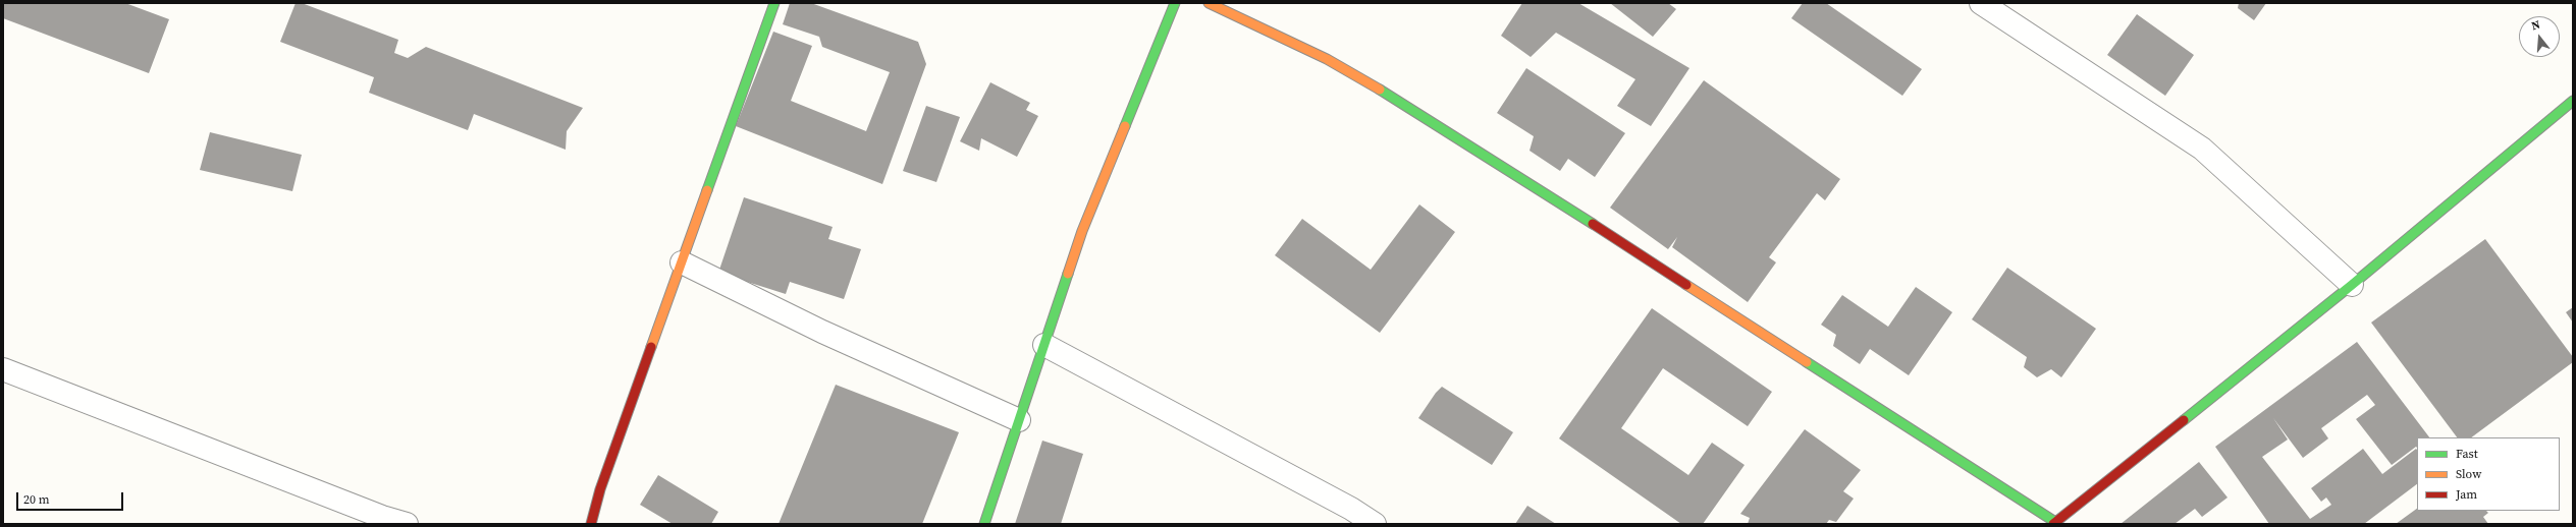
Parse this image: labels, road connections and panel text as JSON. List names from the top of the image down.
{
  "legend": ["Fast", "Slow", "Jam"],
  "scale_bar": "20 m",
  "north": "top"
}
